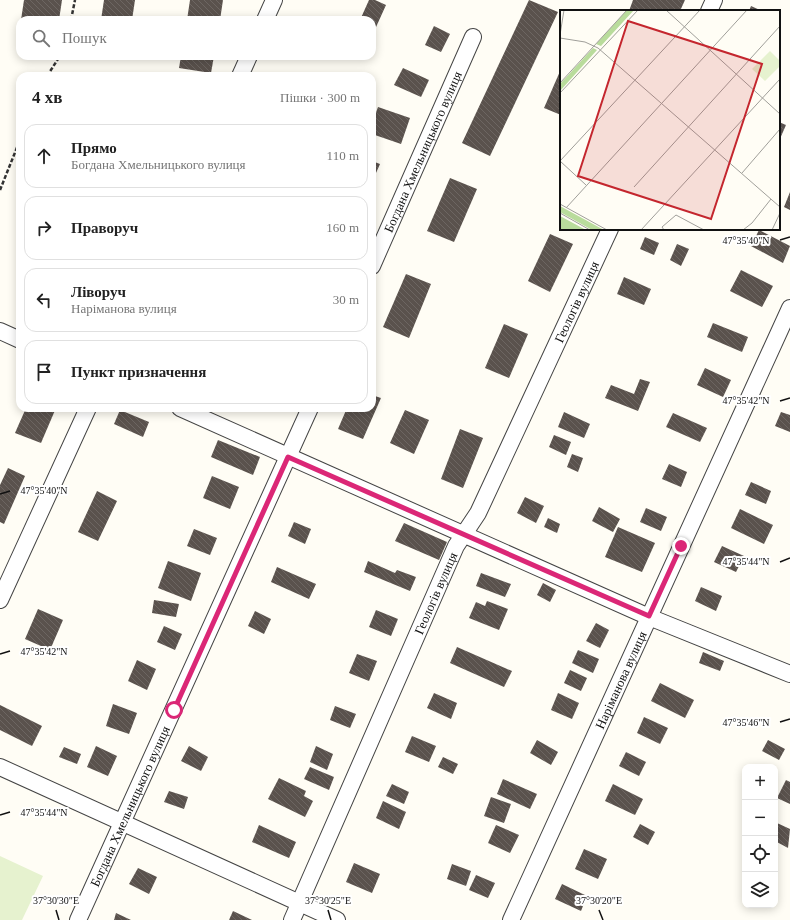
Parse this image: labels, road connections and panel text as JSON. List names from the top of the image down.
{
  "streets": {
    "street": ["Богдана Хмельницького вулиця", "Геологів вулиця", "Наріманова вулиця"]
  },
  "page": {
    "search": "Пошук",
    "heading": ["4 хв", "Пішки · 300 m"],
    "list": [
      ["Прямо", "Богдана Хмельницького вулиця", "110 m"],
      ["Праворуч", "160 m"],
      ["Ліворуч", "Наріманова вулиця", "30 m"],
      "Пункт призначення"
    ],
    "map_buttons": ["+", "−"]
  },
  "coordinates": [
    "47°35'40\"N",
    "47°35'42\"N",
    "47°35'44\"N",
    "47°35'46\"N",
    "37°30'30\"E",
    "37°30'25\"E",
    "37°30'20\"E"
  ]
}
